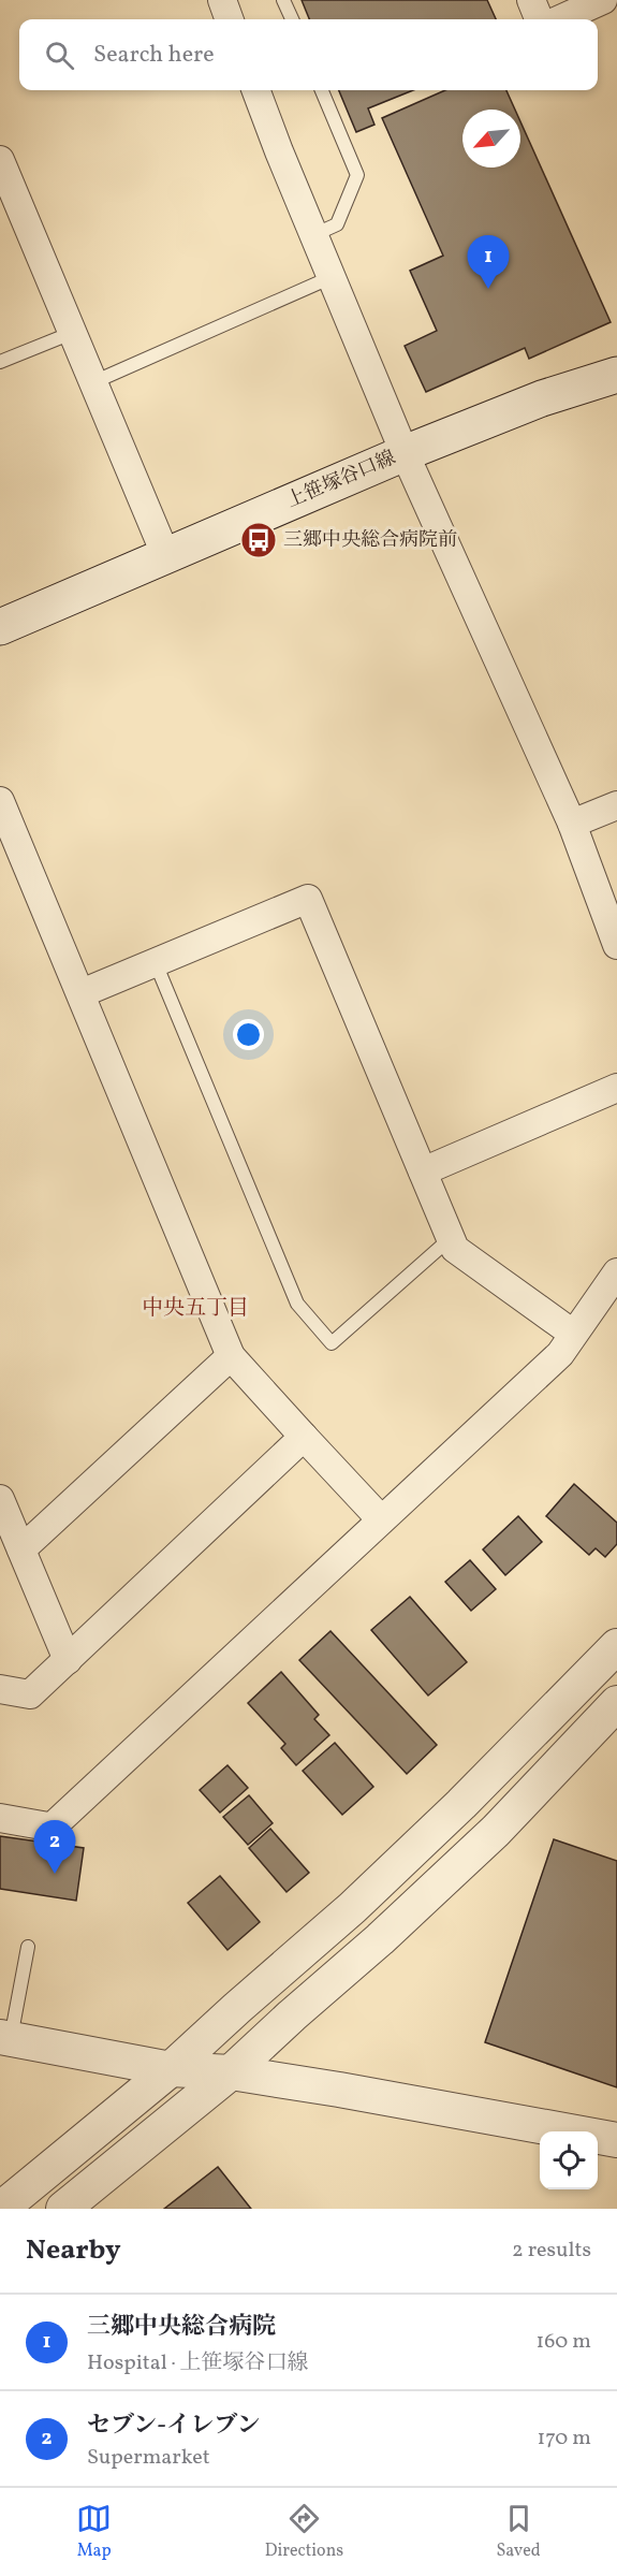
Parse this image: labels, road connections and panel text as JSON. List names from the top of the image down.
{
  "streets": {
    "main road": ["上笹塚谷口線"]
  },
  "districts": ["中央五丁目"],
  "places": {
    "bus stop": ["三郷中央総合病院前"]
  },
  "north": "bottom left",
  "page": {
    "search": "Search here",
    "pins": ["1", "2"],
    "heading": ["Nearby", "2 results"],
    "list": [
      {
        "mark": "1",
        "name": "三郷中央総合病院",
        "note": "Hospital · 上笹塚谷口線",
        "value": "160 m"
      },
      {
        "mark": "2",
        "name": "セブン-イレブン",
        "note": "Supermarket",
        "value": "170 m"
      }
    ],
    "nav": ["Map", "Directions", "Saved"]
  }
}
